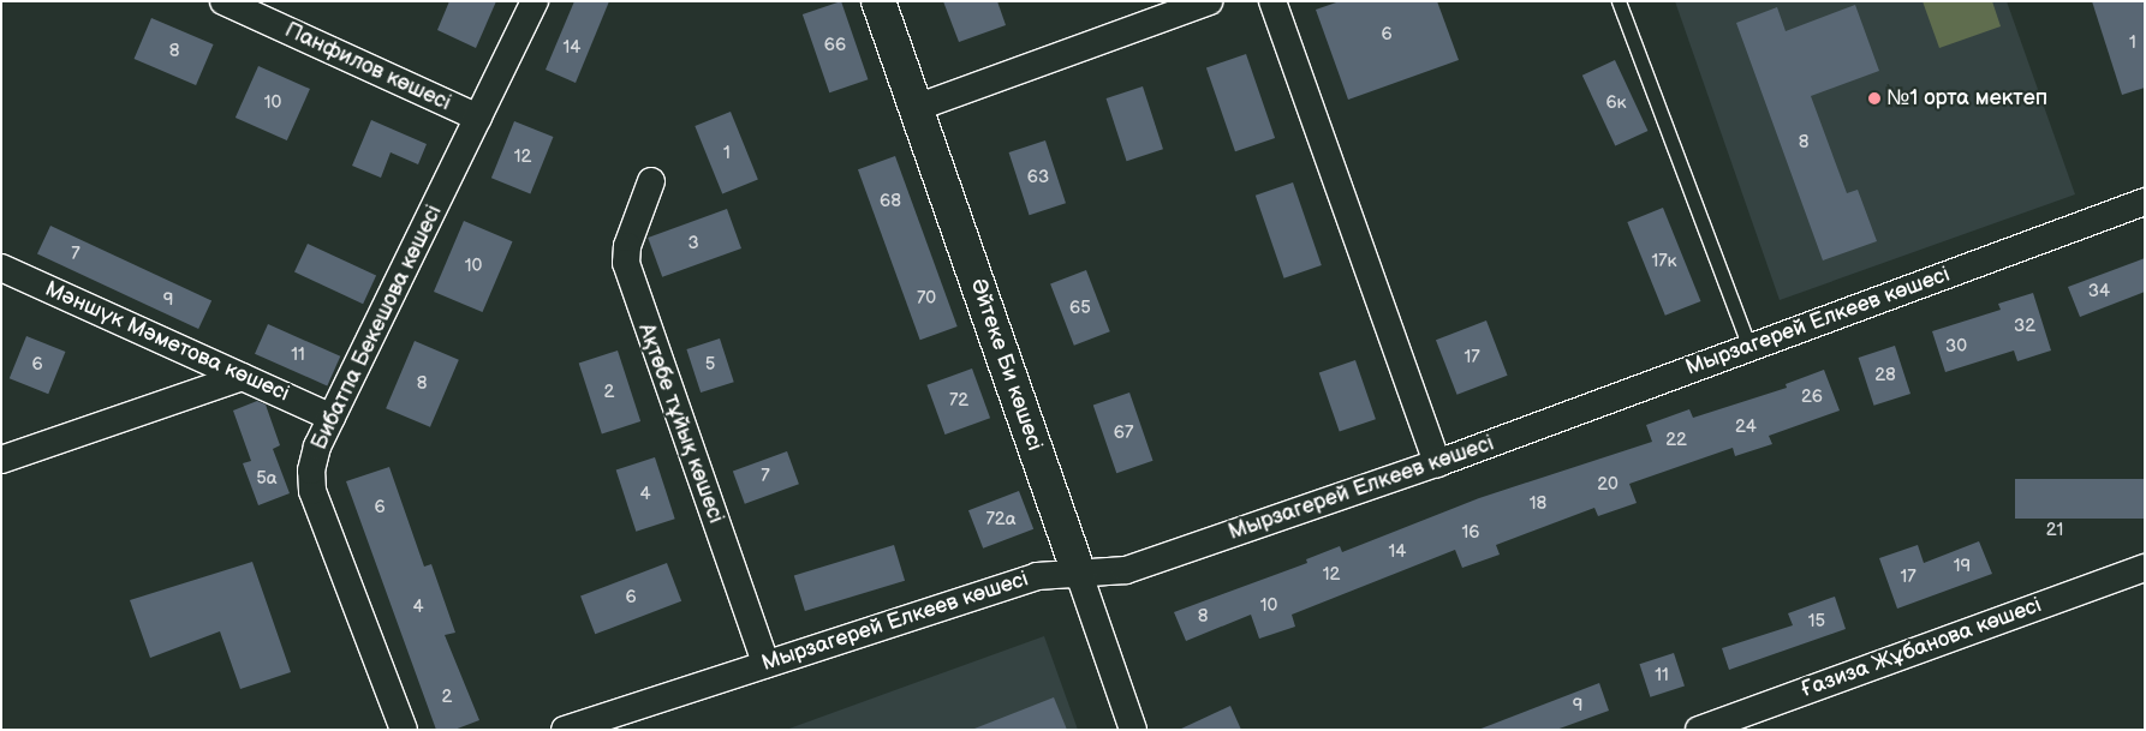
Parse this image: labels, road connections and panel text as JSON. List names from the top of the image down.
{
  "streets": {
    "street": [
      "Панфилов көшесі",
      "Мырзагерей Елкеев көшесі",
      "Бибатпа Бекешова көшесі",
      "Мәншүк Мәметова көшесі",
      "Әйтеке Би көшесі",
      "Ақтөбе тұйық көшесі",
      "Ғазиза Жұбанова көшесі"
    ]
  },
  "crossings": [
    ["Панфилов көшесі", "Бибатпа Бекешова көшесі"],
    ["Мырзагерей Елкеев көшесі", "Әйтеке Би көшесі"],
    ["Мырзагерей Елкеев көшесі", "Ақтөбе тұйық көшесі"],
    ["Бибатпа Бекешова көшесі", "Мәншүк Мәметова көшесі"]
  ],
  "places": ["№1 орта мектеп"],
  "house_numbers": [
    "6",
    "1",
    "66",
    "14",
    "8",
    "10",
    "6к",
    "8",
    "1",
    "12",
    "63",
    "68",
    "3",
    "7",
    "17к",
    "10",
    "34",
    "70",
    "9",
    "65",
    "32",
    "30",
    "11",
    "17",
    "6",
    "5",
    "28",
    "8",
    "2",
    "26",
    "72",
    "24",
    "67",
    "22",
    "7",
    "5а",
    "20",
    "4",
    "18",
    "6",
    "72а",
    "21",
    "16",
    "14",
    "19",
    "12",
    "17",
    "6",
    "10",
    "4",
    "8",
    "15",
    "11",
    "2",
    "9"
  ]
}
